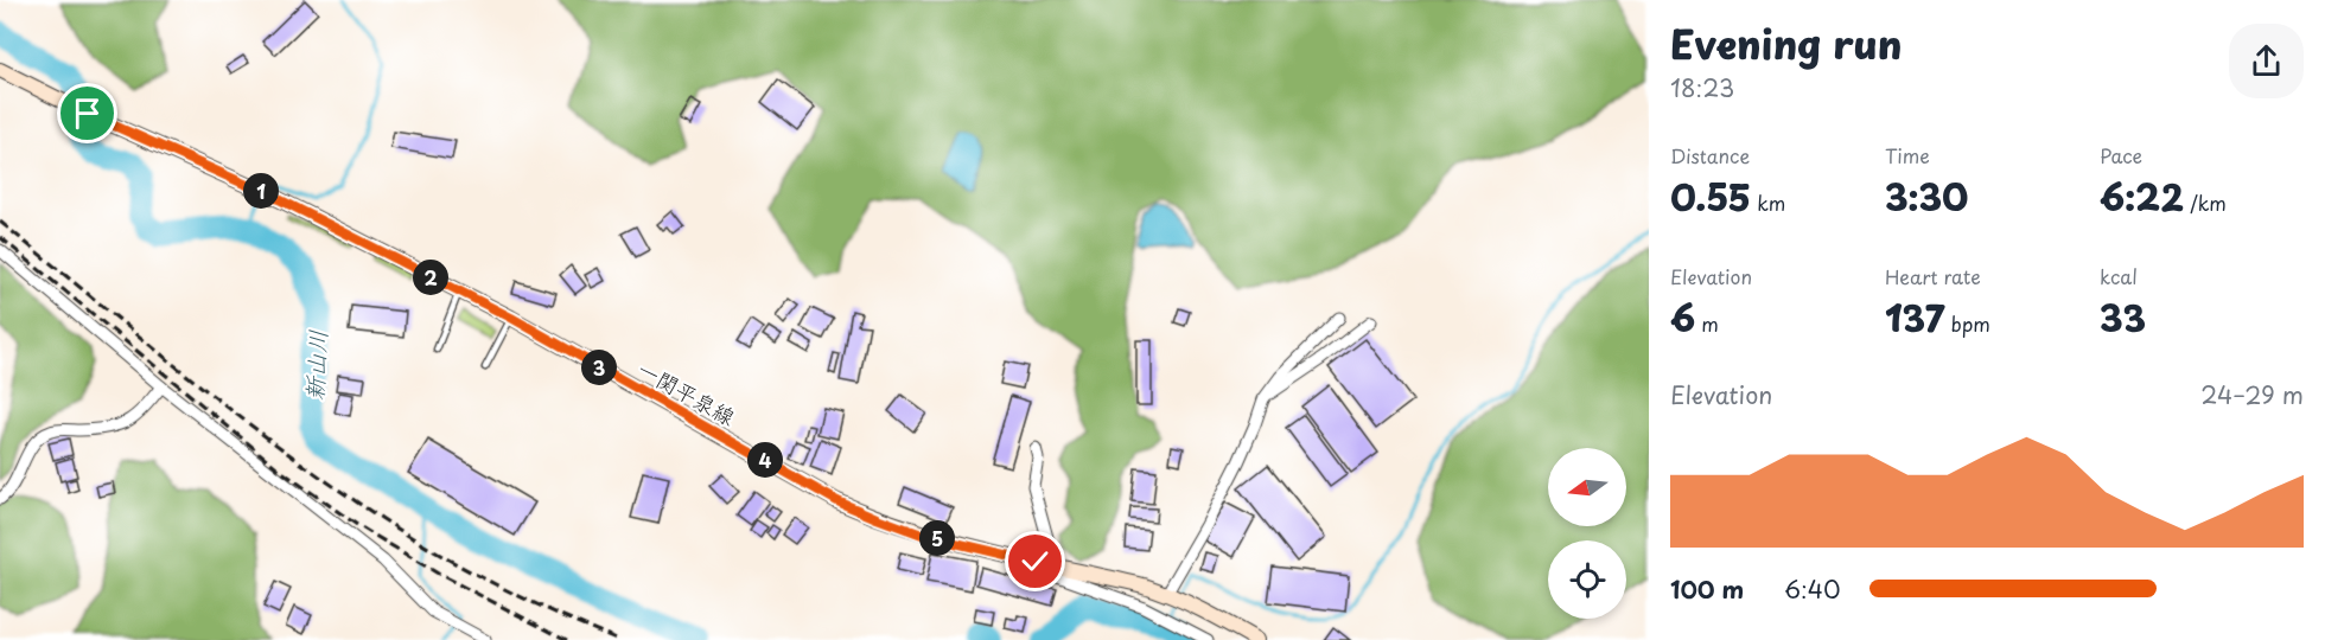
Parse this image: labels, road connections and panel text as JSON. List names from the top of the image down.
{
  "streets": {
    "main road": ["一関平泉線"]
  },
  "water": ["新山川"],
  "north": "left",
  "page": {
    "heading": ["Evening run", "18:23"],
    "stats": [
      ["Distance", "0.55 km"],
      ["Time", "3:30"],
      ["Pace", "6:22 /km"],
      ["Elevation", "6 m"],
      ["Heart rate", "137 bpm"],
      ["kcal", "33"]
    ],
    "pins": [
      "1",
      "2",
      "3",
      "4",
      "5"
    ],
    "chart": ["Elevation", "24–29 m"],
    "list": [
      {
        "name": "100 m",
        "note": "6:40"
      }
    ]
  }
}
